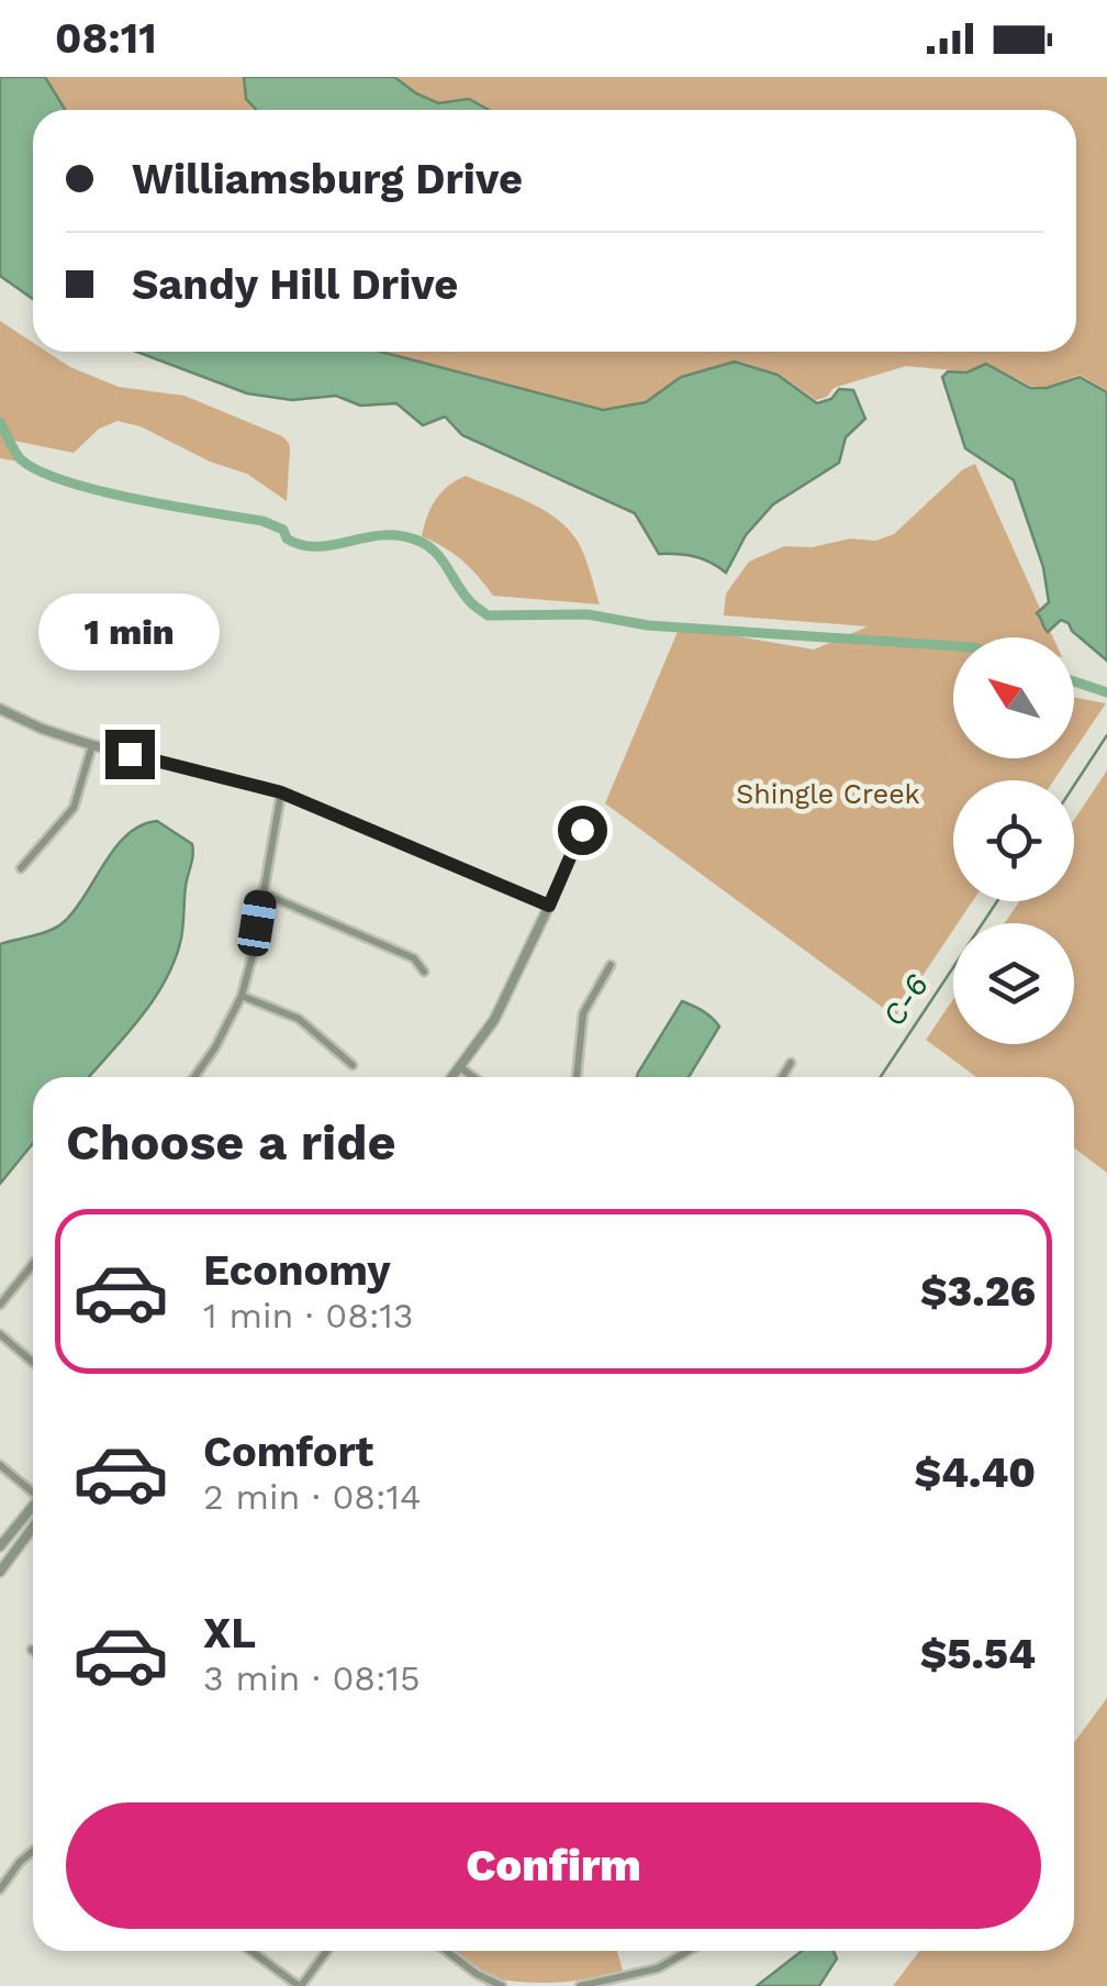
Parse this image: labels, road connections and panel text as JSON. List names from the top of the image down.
{
  "water": ["C-6"],
  "parks": ["Shingle Creek"],
  "north": "top left",
  "page": {
    "status": "08:11",
    "banner": ["Williamsburg Drive", "Sandy Hill Drive"],
    "bubble": "1 min",
    "heading": "Choose a ride",
    "list": [
      {
        "name": "Economy",
        "note": "1 min · 08:13",
        "value": "$3.26"
      },
      {
        "name": "Comfort",
        "note": "2 min · 08:14",
        "value": "$4.40"
      },
      {
        "name": "XL",
        "note": "3 min · 08:15",
        "value": "$5.54"
      }
    ],
    "buttons": "Confirm"
  }
}
